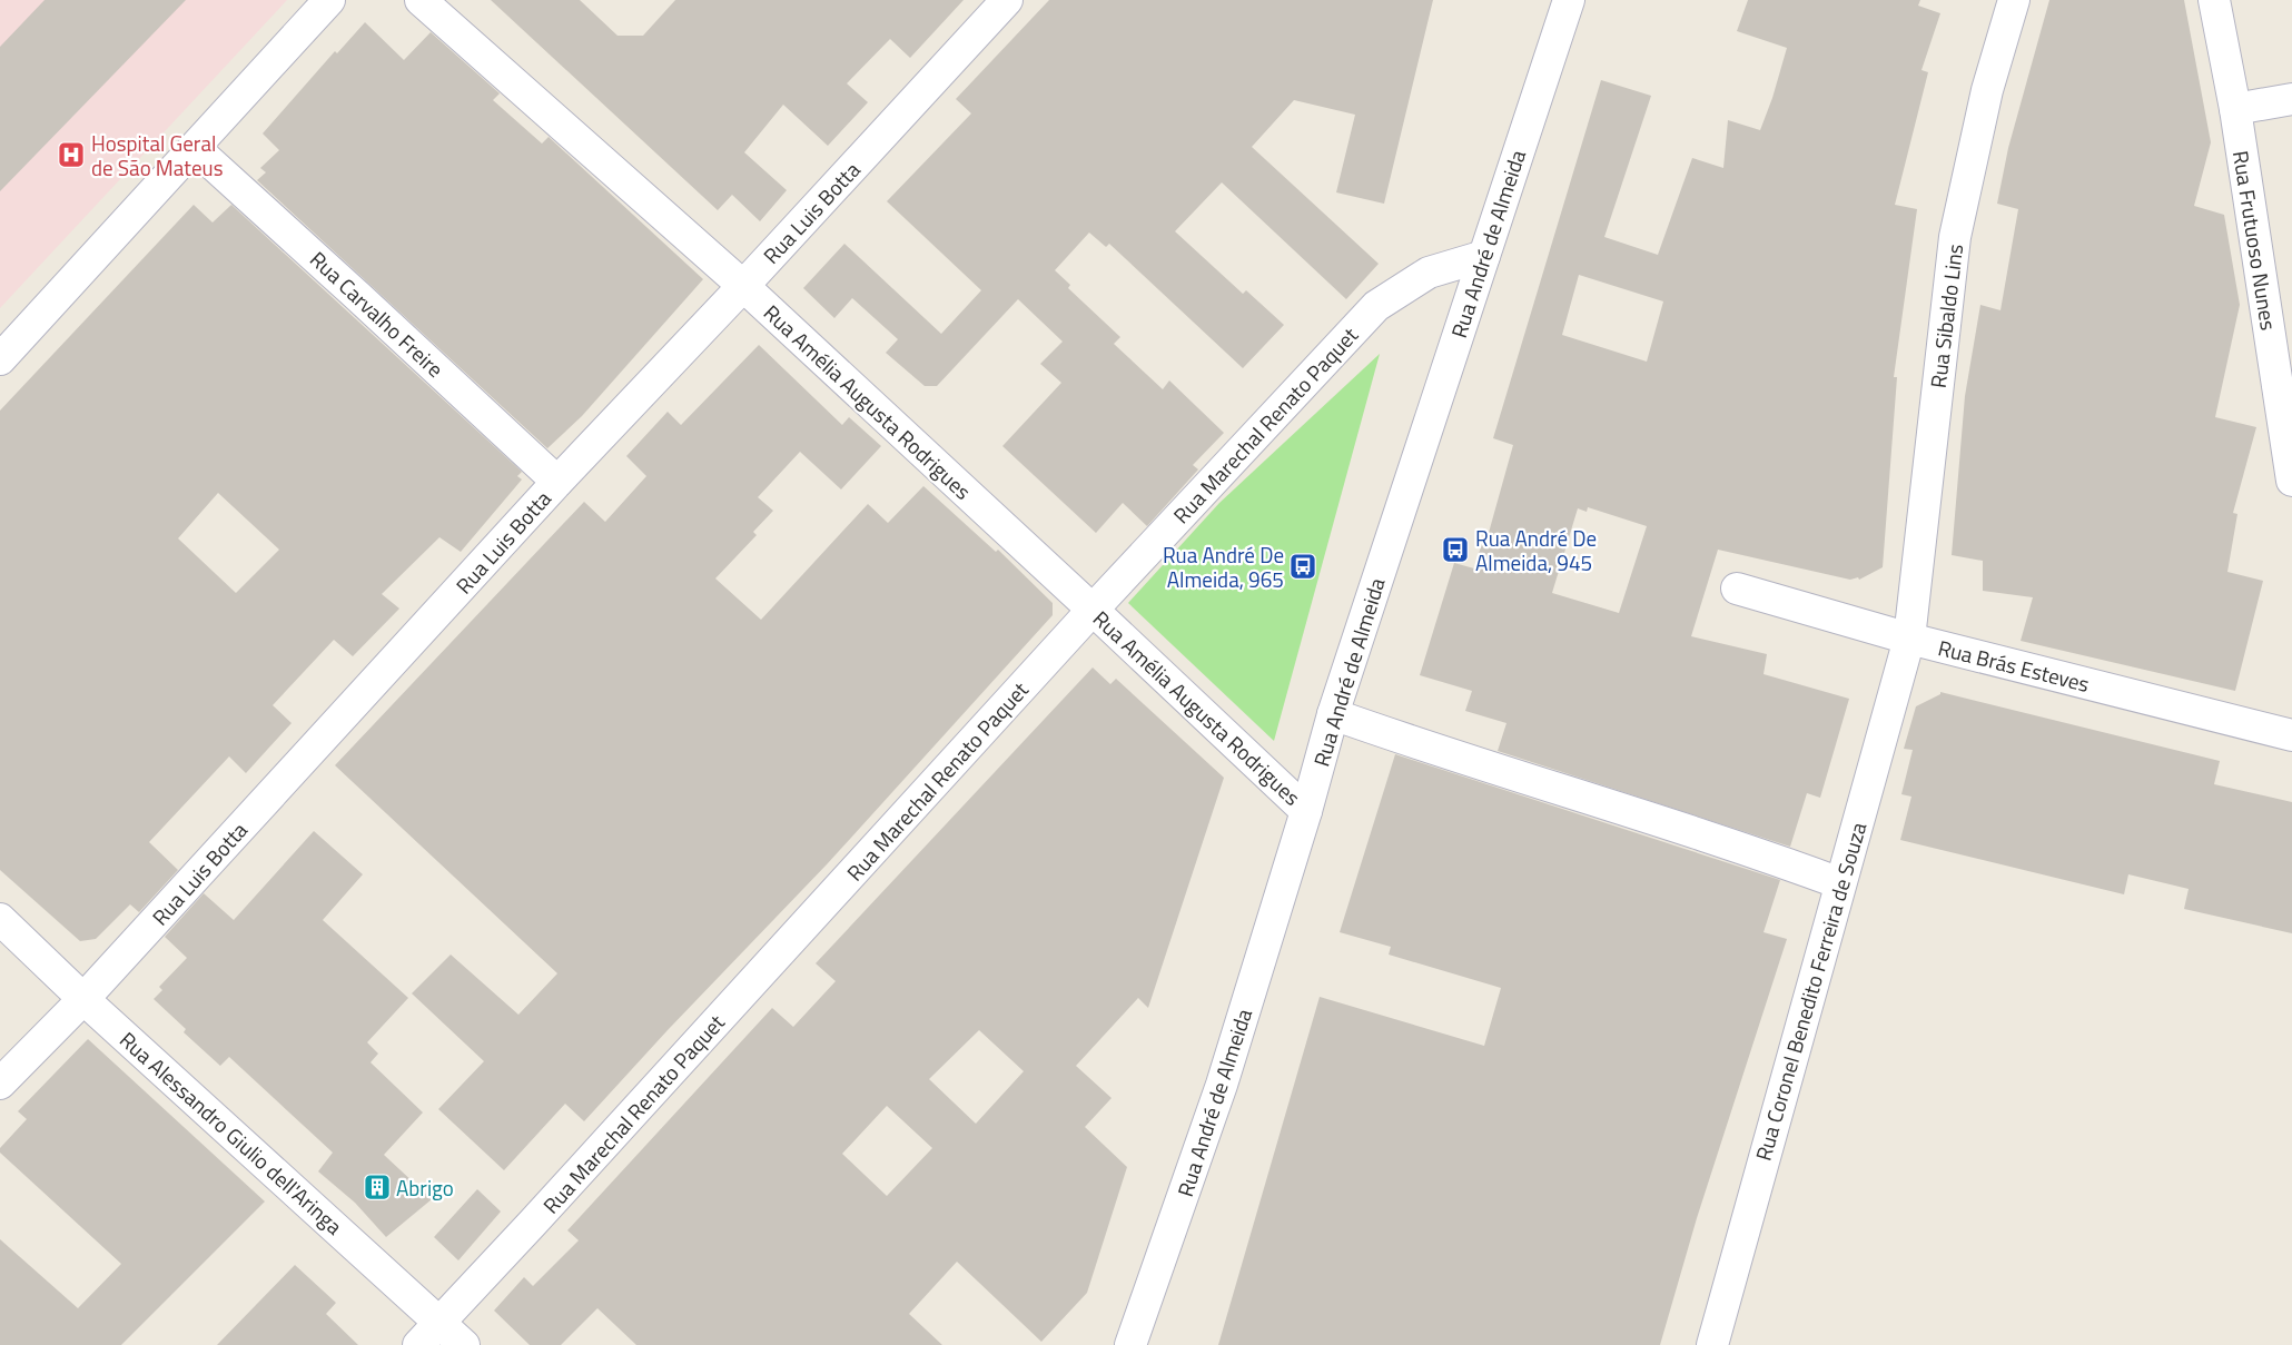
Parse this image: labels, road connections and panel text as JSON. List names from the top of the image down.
{
  "streets": {
    "street": [
      "Rua Luis Botta",
      "Rua Frutuoso Nunes",
      "Rua André de Almeida",
      "Rua Carvalho Freire",
      "Rua Sibaldo Lins",
      "Rua Amélia Augusta Rodrigues",
      "Rua Marechal Renato Paquet",
      "Rua Brás Esteves",
      "Rua Coronel Benedito Ferreira de Souza",
      "Rua Alessandro Giulio dell'Aringa"
    ]
  },
  "crossings": [
    ["Rua Luis Botta", "Rua Carvalho Freire"],
    ["Rua Luis Botta", "Rua Amélia Augusta Rodrigues"],
    ["Rua Luis Botta", "Rua Alessandro Giulio dell'Aringa"],
    ["Rua André de Almeida", "Rua Amélia Augusta Rodrigues"],
    ["Rua André de Almeida", "Rua Marechal Renato Paquet"],
    ["Rua Sibaldo Lins", "Rua Brás Esteves"],
    ["Rua Sibaldo Lins", "Rua Coronel Benedito Ferreira de Souza"],
    ["Rua Amélia Augusta Rodrigues", "Rua Marechal Renato Paquet"],
    ["Rua Marechal Renato Paquet", "Rua Alessandro Giulio dell'Aringa"],
    ["Rua Brás Esteves", "Rua Coronel Benedito Ferreira de Souza"]
  ],
  "places": {
    "hospital": ["Hospital Geral de São Mateus"],
    "bus stop": ["Rua André De Almeida, 945", "Rua André De Almeida, 965"],
    "building": ["Abrigo"]
  }
}
